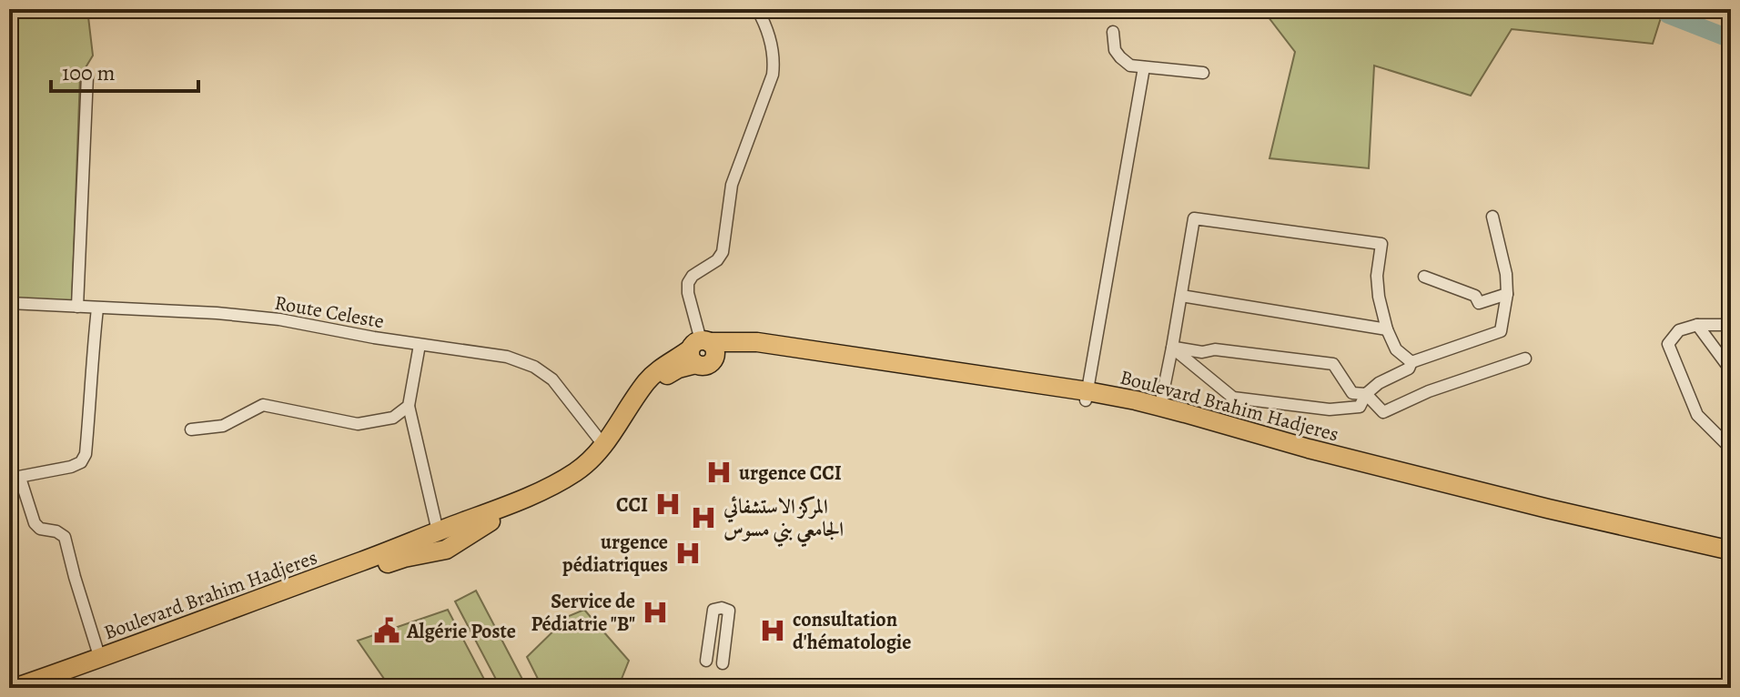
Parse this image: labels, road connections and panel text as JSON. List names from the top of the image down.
{
  "streets": {
    "main road": ["Boulevard Brahim Hadjeres"],
    "street": ["Route Celeste"]
  },
  "places": {
    "hospital": [
      "urgence CCI",
      "CCI",
      "المركز الاستشفائي الجامعي بني مسوس",
      "urgence pédiatriques",
      "Service de Pédiatrie \"B\"",
      "consultation d'hématologie"
    ],
    "public building": ["Algérie Poste"]
  },
  "scale_bar": "100 m"
}
